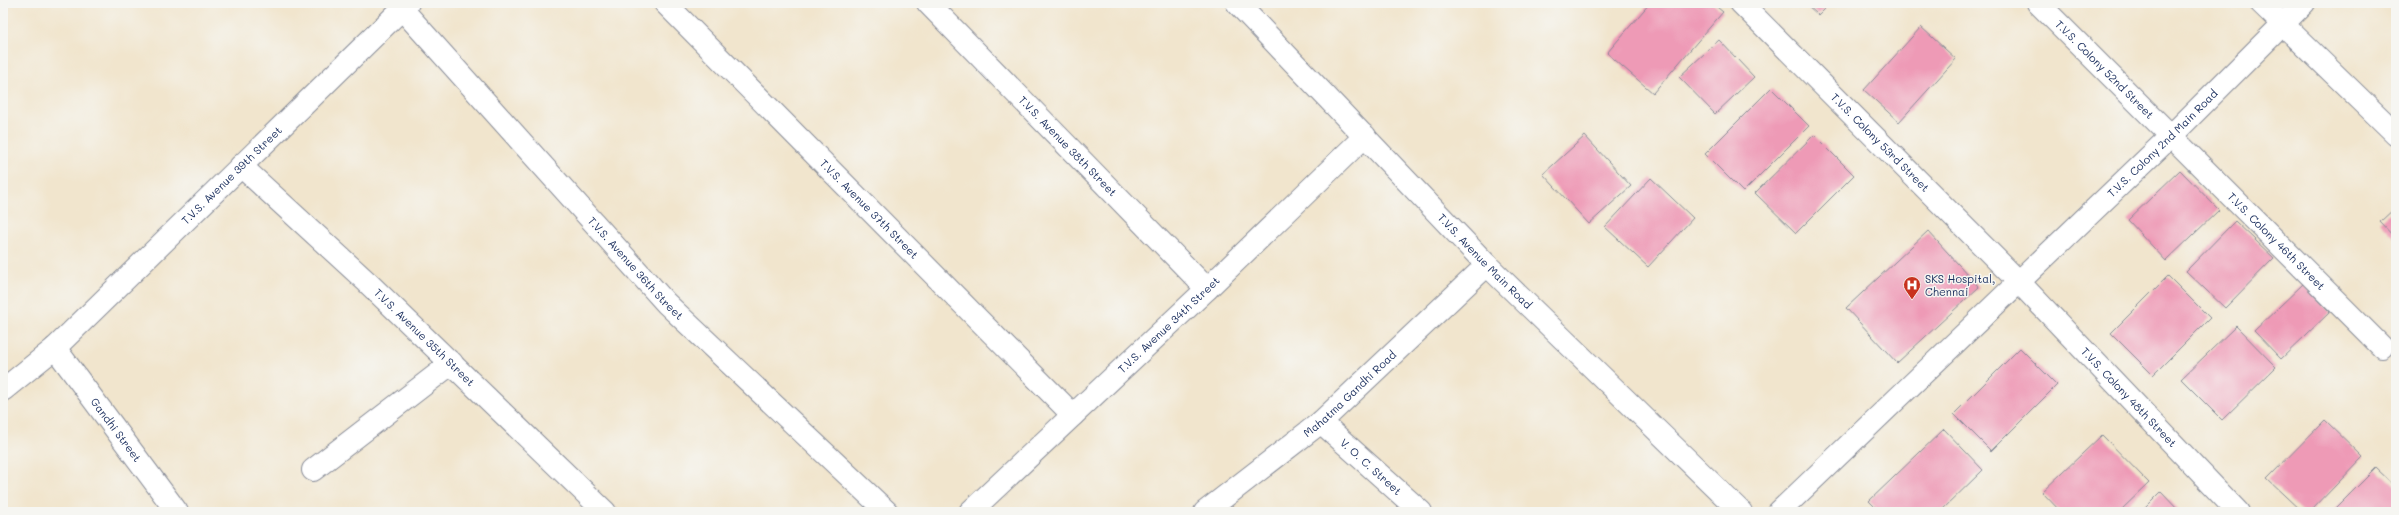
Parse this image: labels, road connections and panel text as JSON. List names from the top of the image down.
{
  "streets": {
    "street": [
      "T.V.S. Colony 52nd Street",
      "T.V.S. Colony 53rd Street",
      "T.V.S. Colony 2nd Main Road",
      "T.V.S. Avenue 38th Street",
      "T.V.S. Avenue 39th Street",
      "T.V.S. Avenue 37th Street",
      "T.V.S. Colony 46th Street",
      "T.V.S. Avenue Main Road",
      "T.V.S. Avenue 36th Street",
      "T.V.S. Avenue 34th Street",
      "T.V.S. Avenue 35th Street",
      "Mahatma Gandhi Road",
      "T.V.S. Colony 48th Street",
      "Gandhi Street",
      "V. O. C. Street"
    ]
  },
  "crossings": [
    ["T.V.S. Colony 52nd Street", "T.V.S. Colony 2nd Main Road"],
    ["T.V.S. Colony 52nd Street", "T.V.S. Colony 46th Street"],
    ["T.V.S. Colony 53rd Street", "T.V.S. Colony 2nd Main Road"],
    ["T.V.S. Colony 53rd Street", "T.V.S. Colony 48th Street"],
    ["T.V.S. Colony 2nd Main Road", "T.V.S. Colony 46th Street"],
    ["T.V.S. Colony 2nd Main Road", "T.V.S. Colony 48th Street"],
    ["T.V.S. Avenue 38th Street", "T.V.S. Avenue 34th Street"],
    ["T.V.S. Avenue 39th Street", "T.V.S. Avenue 36th Street"],
    ["T.V.S. Avenue 39th Street", "T.V.S. Avenue 35th Street"],
    ["T.V.S. Avenue 39th Street", "Gandhi Street"],
    ["T.V.S. Avenue 37th Street", "T.V.S. Avenue 34th Street"],
    ["T.V.S. Avenue Main Road", "T.V.S. Avenue 34th Street"],
    ["T.V.S. Avenue Main Road", "Mahatma Gandhi Road"],
    ["Mahatma Gandhi Road", "V. O. C. Street"]
  ],
  "places": {
    "hospital": ["SKS Hospital, Chennai"]
  }
}
